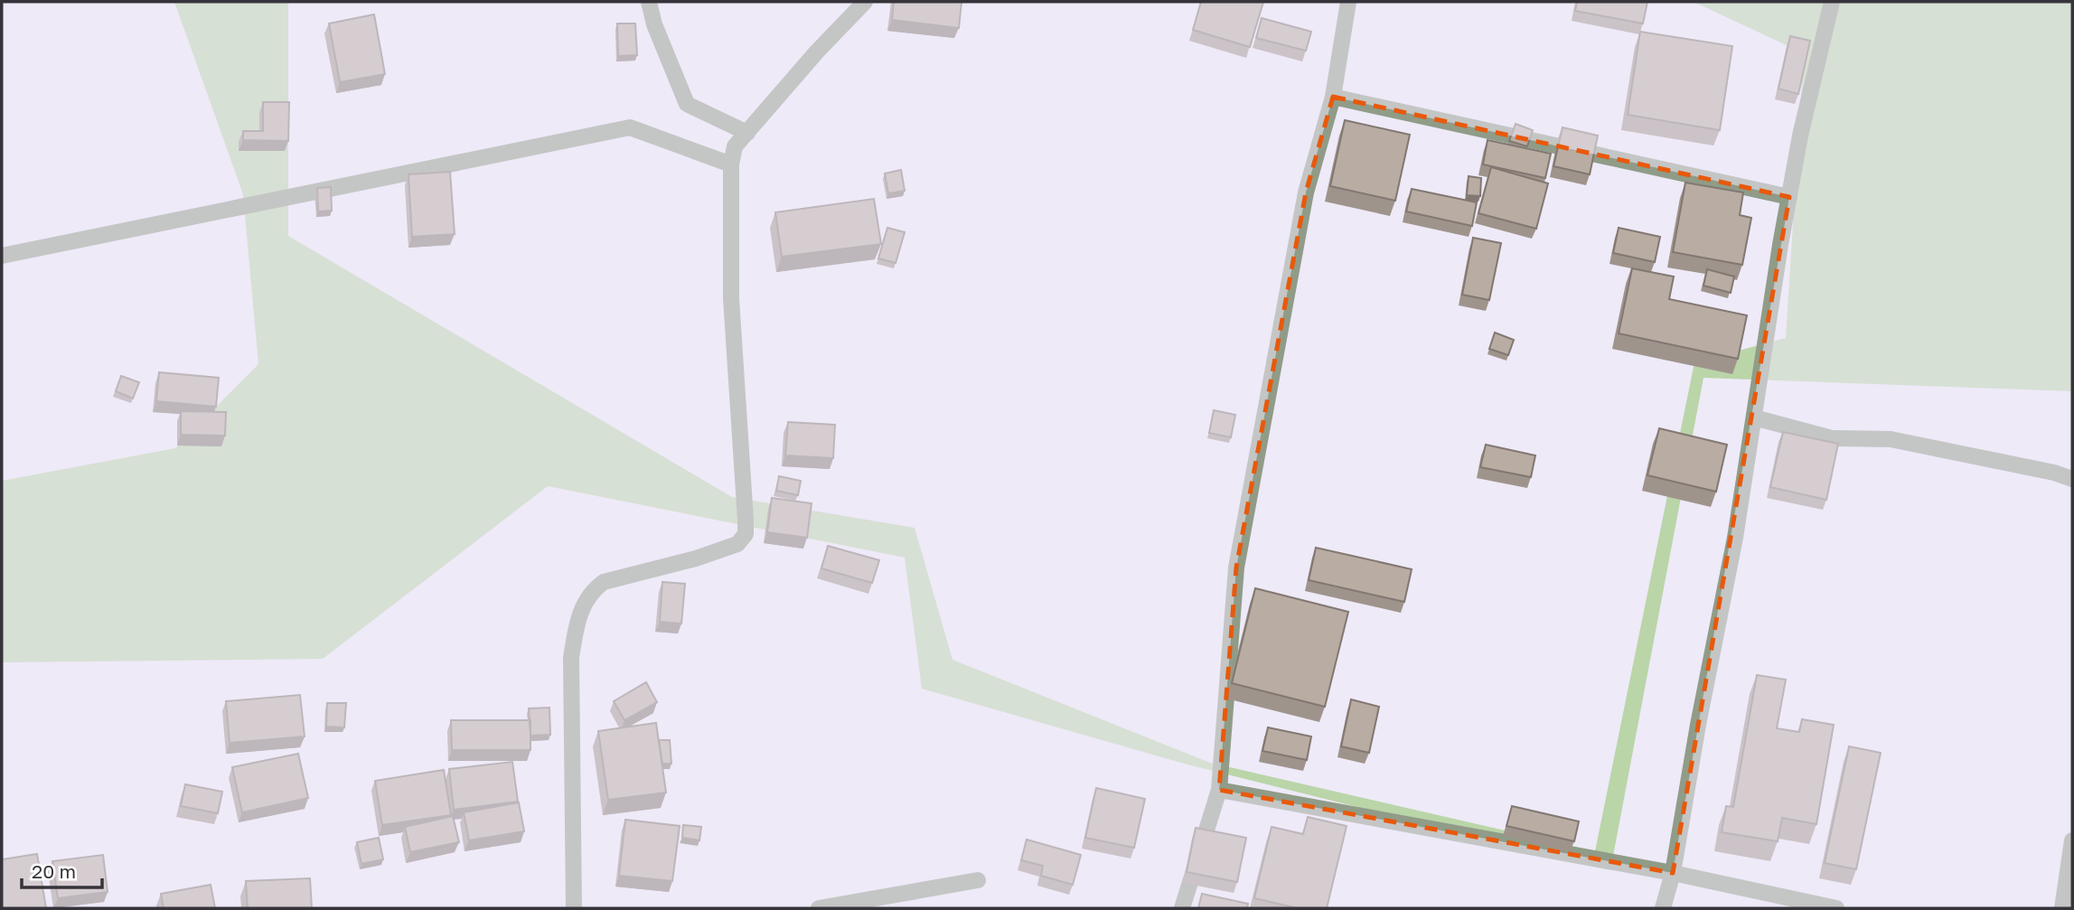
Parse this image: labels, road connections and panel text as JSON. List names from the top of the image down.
{
  "scale_bar": "20 m"
}
